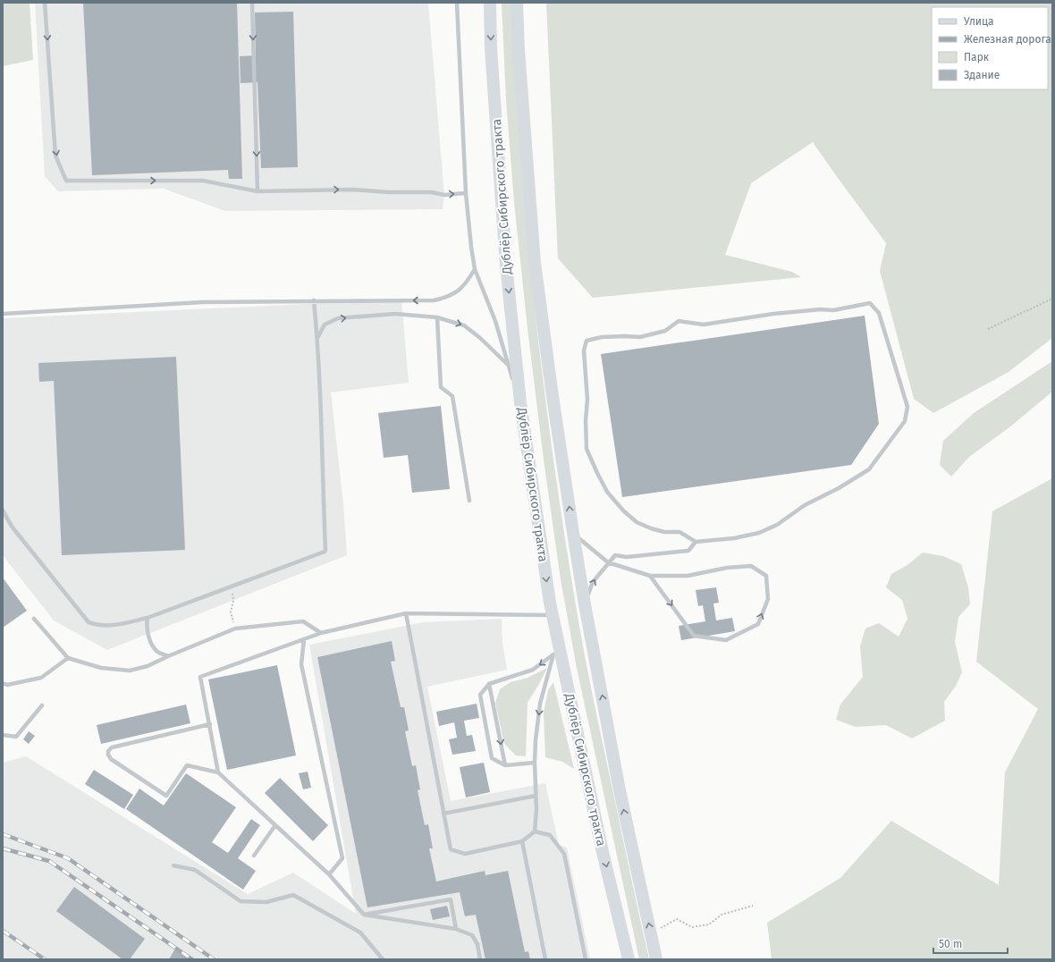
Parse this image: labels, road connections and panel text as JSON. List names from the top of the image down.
{
  "streets": {
    "main road": ["Дублёр Сибирского тракта"]
  },
  "legend": [
    "Улица",
    "Железная дорога",
    "Парк",
    "Здание"
  ],
  "scale_bar": "50 m"
}
